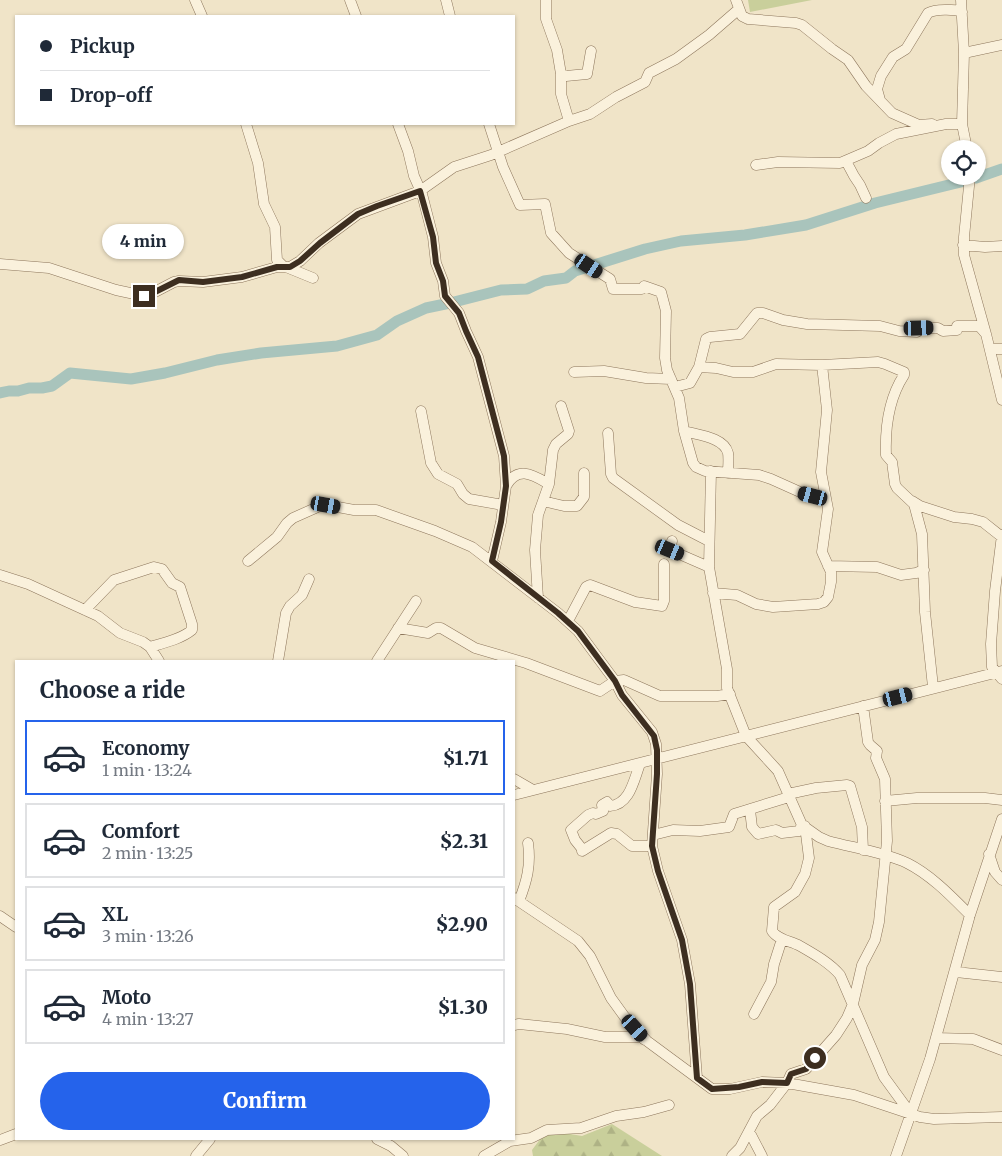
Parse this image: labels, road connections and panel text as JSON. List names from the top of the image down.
{
  "page": {
    "banner": ["Pickup", "Drop-off"],
    "bubble": "4 min",
    "heading": "Choose a ride",
    "list": [
      {
        "name": "Economy",
        "note": "1 min · 13:24",
        "value": "$1.71"
      },
      {
        "name": "Comfort",
        "note": "2 min · 13:25",
        "value": "$2.31"
      },
      {
        "name": "XL",
        "note": "3 min · 13:26",
        "value": "$2.90"
      },
      {
        "name": "Moto",
        "note": "4 min · 13:27",
        "value": "$1.30"
      }
    ],
    "buttons": "Confirm"
  }
}
